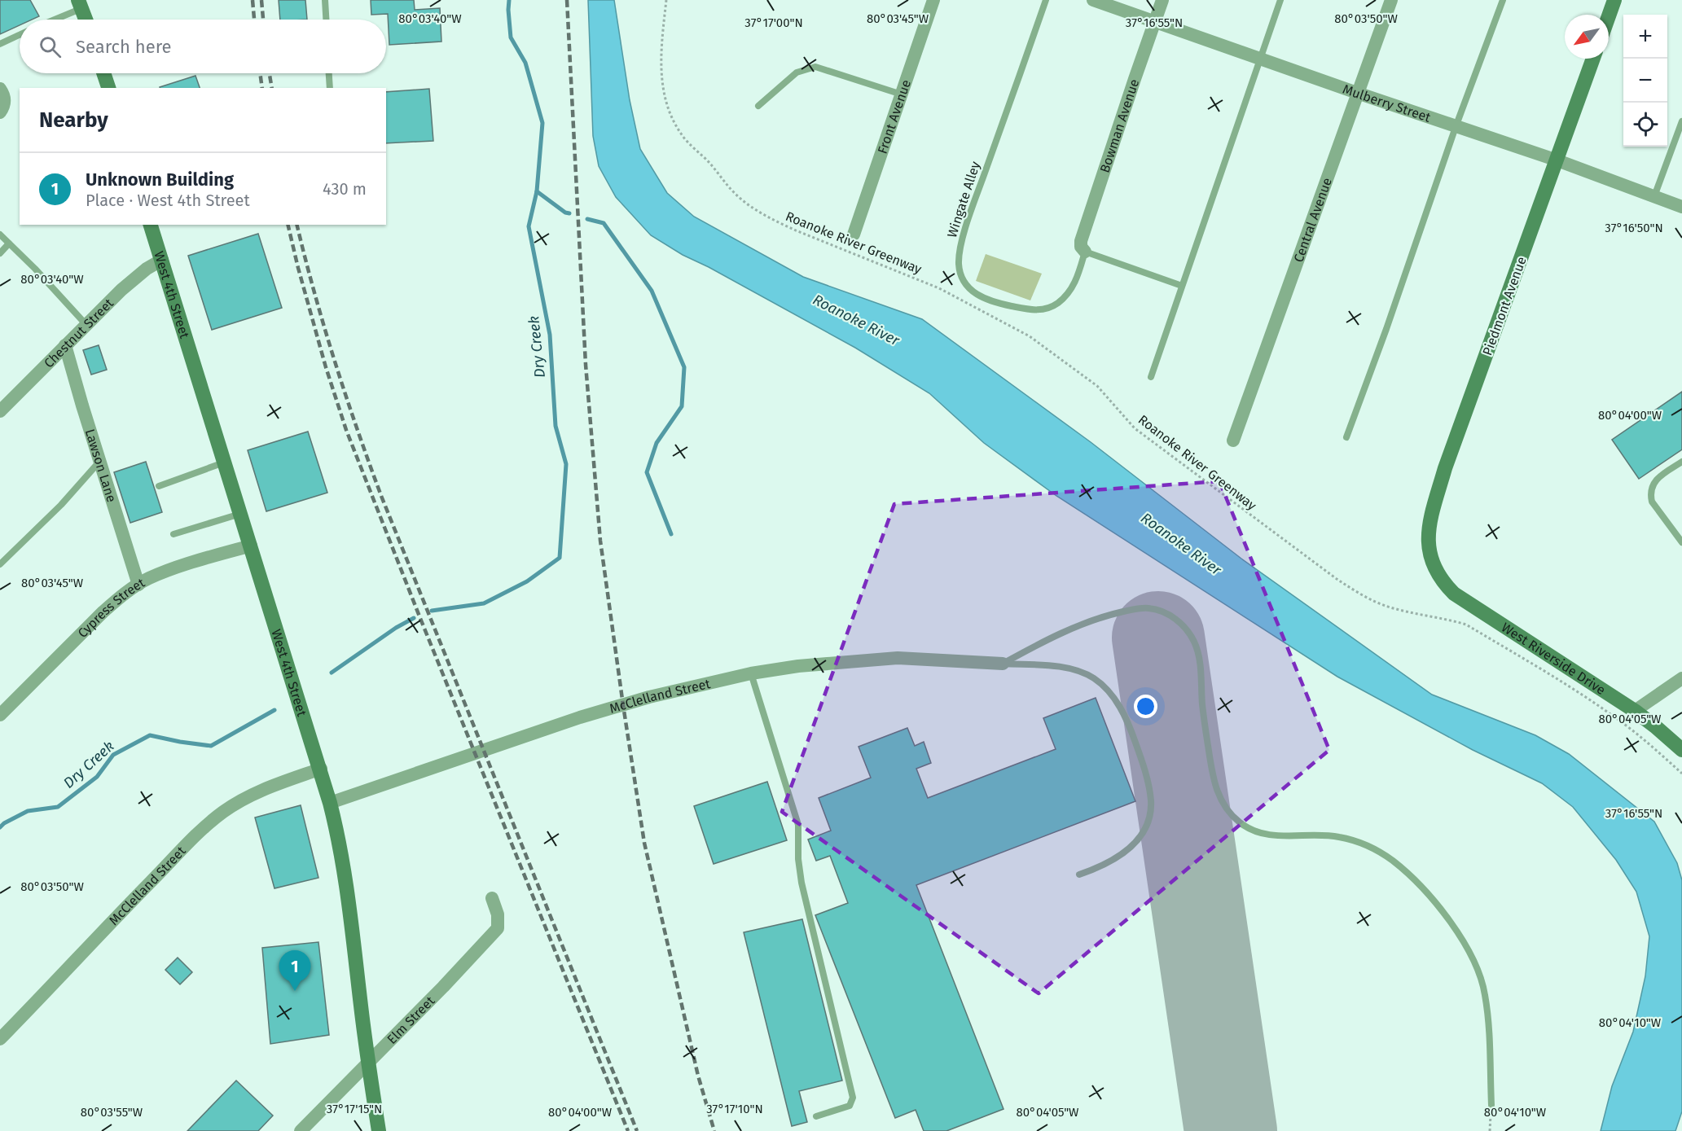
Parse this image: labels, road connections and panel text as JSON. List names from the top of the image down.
{
  "streets": {
    "main road": ["West 4th Street", "Piedmont Avenue", "West Riverside Drive"],
    "street": [
      "Mulberry Street",
      "Front Avenue",
      "Bowman Avenue",
      "Central Avenue",
      "Chestnut Street",
      "Lawson Lane",
      "Cypress Street",
      "McClelland Street",
      "Elm Street"
    ],
    "lane": ["Wingate Alley"],
    "path": ["Roanoke River Greenway"]
  },
  "crossings": [
    ["Mulberry Street", "Bowman Avenue"],
    ["Mulberry Street", "Central Avenue"],
    ["Mulberry Street", "Piedmont Avenue"],
    ["Bowman Avenue", "Wingate Alley"],
    ["West 4th Street", "Chestnut Street"],
    ["West 4th Street", "Cypress Street"],
    ["West 4th Street", "McClelland Street"],
    ["West 4th Street", "Elm Street"],
    ["Piedmont Avenue", "West Riverside Drive"],
    ["Chestnut Street", "Lawson Lane"],
    ["Lawson Lane", "Cypress Street"]
  ],
  "water": ["Roanoke River", "Dry Creek"],
  "north": "bottom left",
  "page": {
    "map_buttons": ["+", "−"],
    "search": "Search here",
    "heading": "Nearby",
    "list": [
      {
        "mark": "1",
        "name": "Unknown Building",
        "note": "Place · West 4th Street",
        "value": "430 m"
      }
    ],
    "pins": "1"
  },
  "coordinates": [
    "80°03'40\"W",
    "80°03'45\"W",
    "80°03'50\"W",
    "37°17'00\"N",
    "37°16'55\"N",
    "37°16'50\"N",
    "80°04'00\"W",
    "80°04'05\"W",
    "80°04'10\"W",
    "37°17'15\"N",
    "37°17'10\"N",
    "80°03'55\"W"
  ]
}
